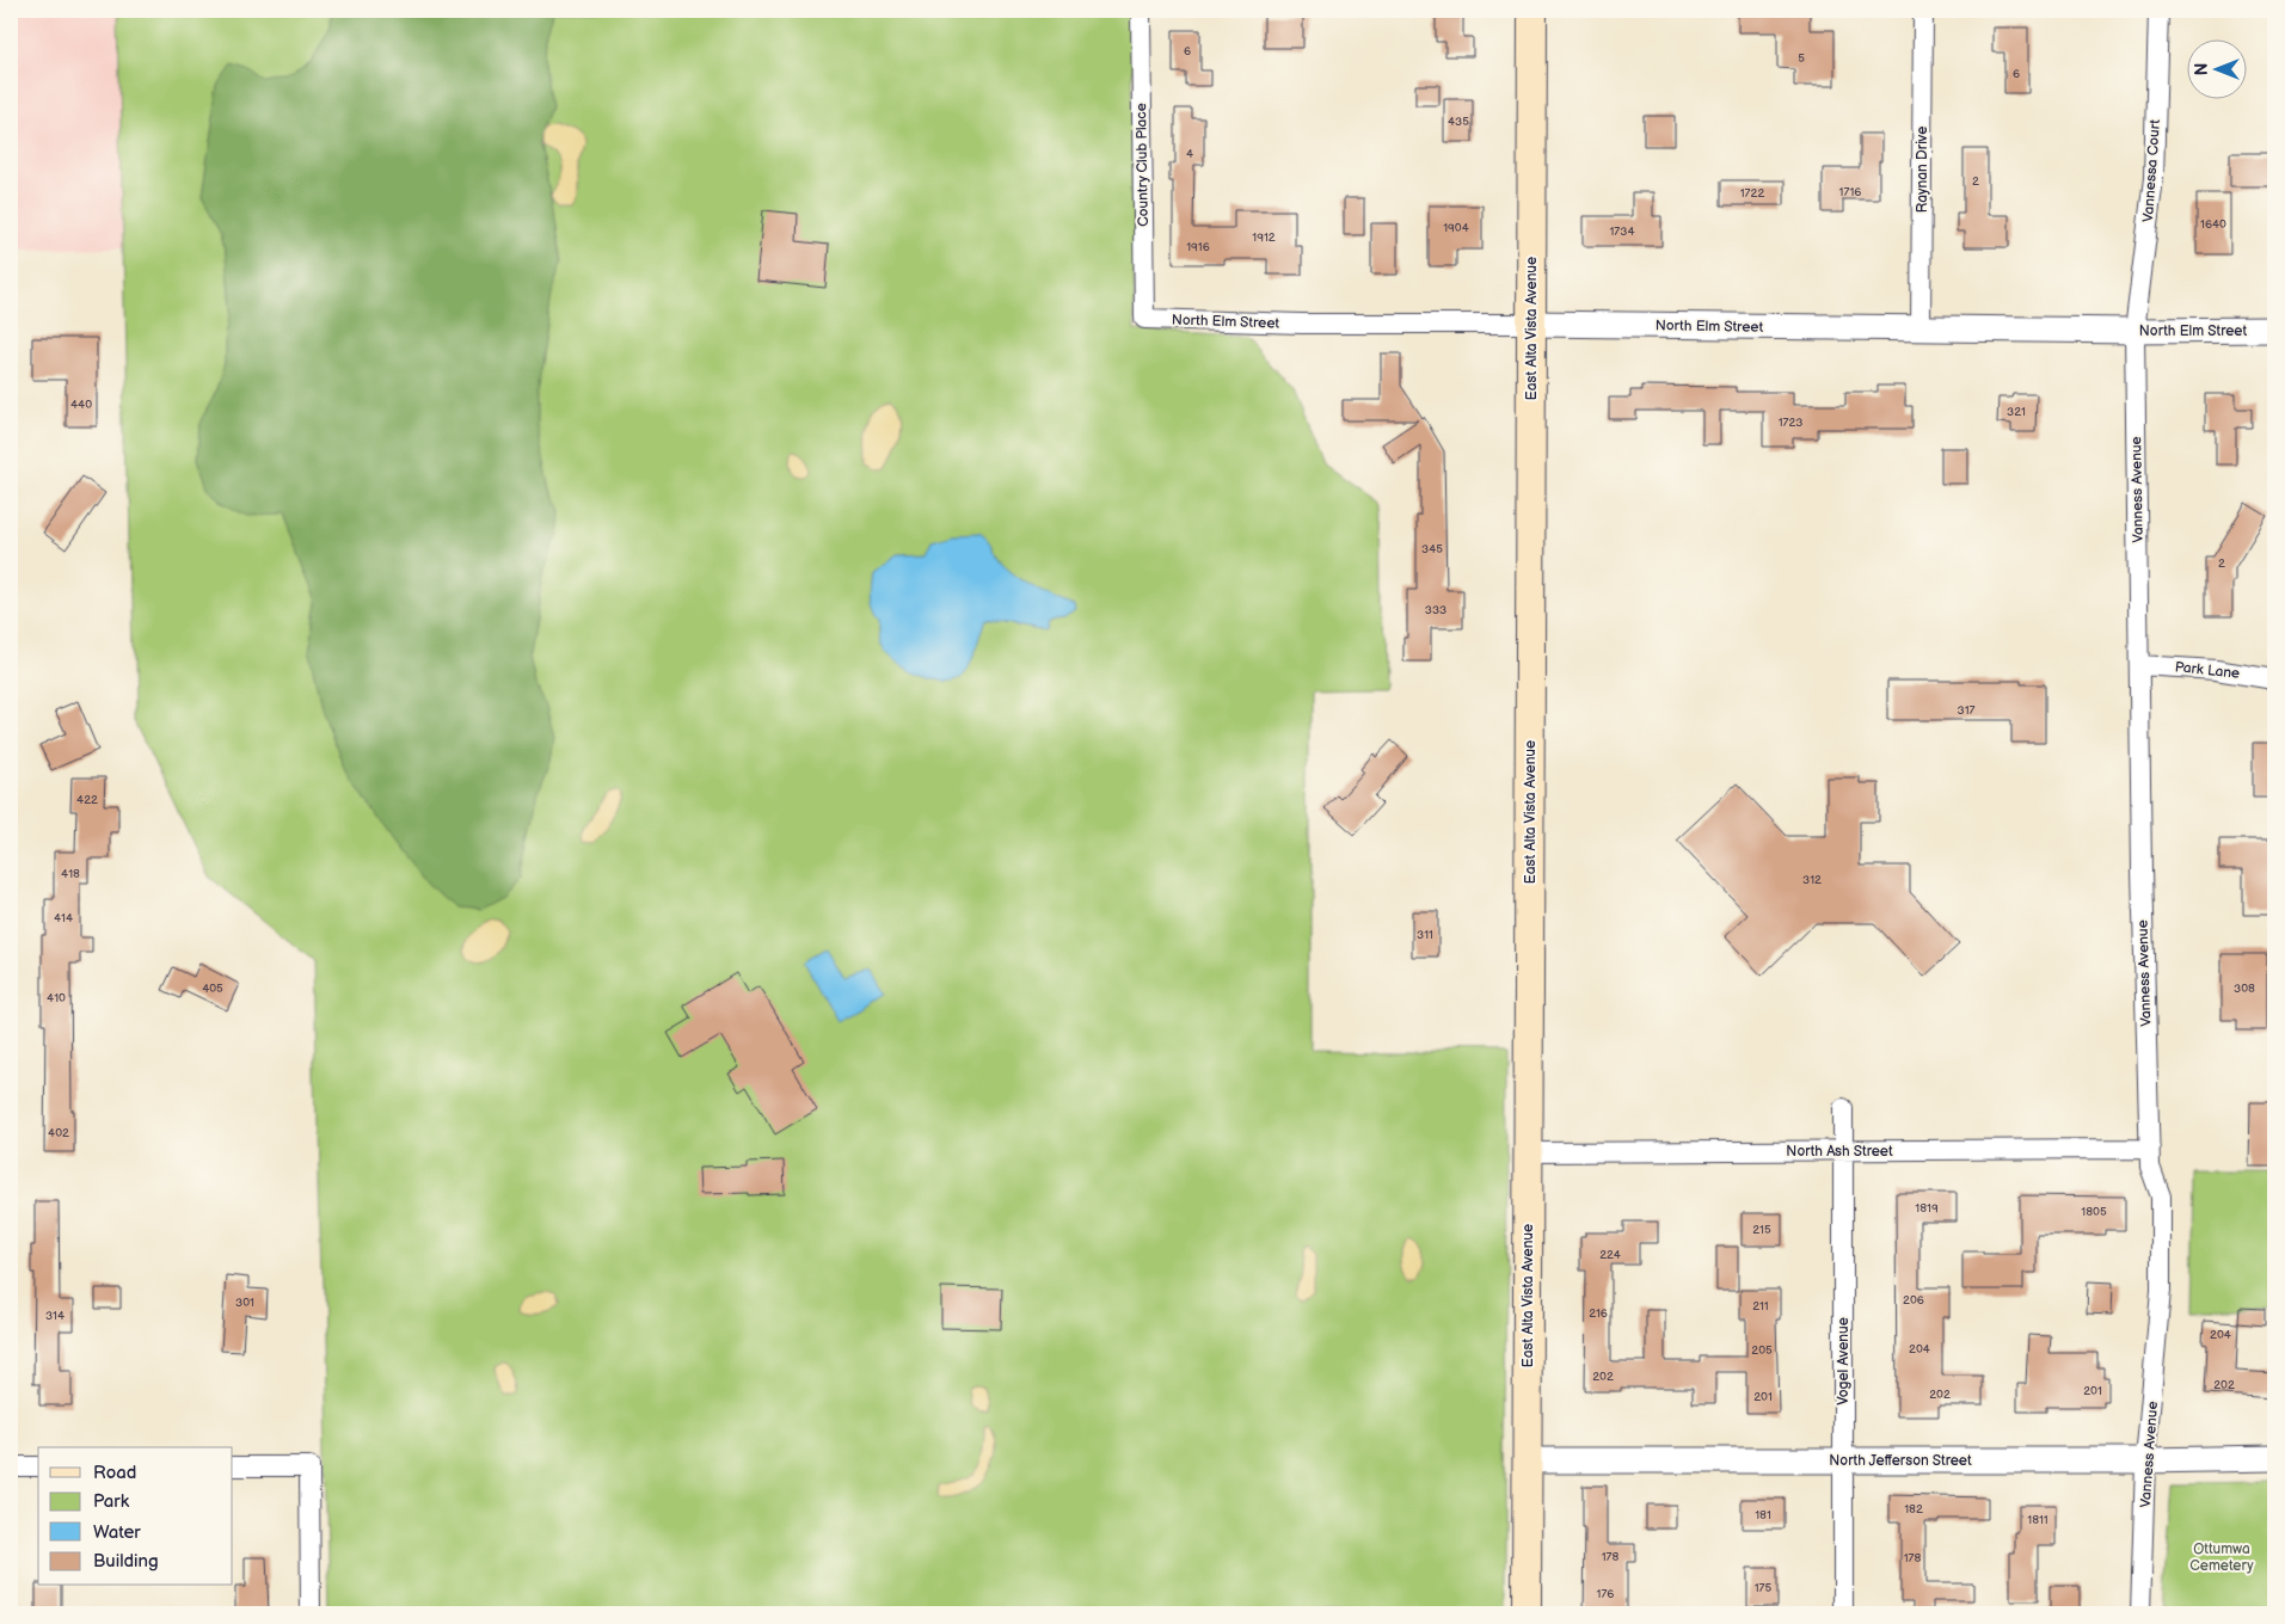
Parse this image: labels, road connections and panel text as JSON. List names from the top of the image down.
{
  "streets": {
    "main road": ["East Alta Vista Avenue"],
    "street": [
      "Country Club Place",
      "Raynan Drive",
      "Vannessa Court",
      "North Elm Street",
      "Vanness Avenue",
      "Park Lane",
      "North Ash Street",
      "Vogel Avenue",
      "North Jefferson Street"
    ]
  },
  "crossings": [
    ["Country Club Place", "North Elm Street"],
    ["Raynan Drive", "North Elm Street"],
    ["Vannessa Court", "North Elm Street"],
    ["Vannessa Court", "Vanness Avenue"],
    ["North Elm Street", "East Alta Vista Avenue"],
    ["North Elm Street", "Vanness Avenue"],
    ["East Alta Vista Avenue", "North Ash Street"],
    ["East Alta Vista Avenue", "North Jefferson Street"],
    ["Vanness Avenue", "Park Lane"],
    ["Vanness Avenue", "North Ash Street"],
    ["Vanness Avenue", "North Jefferson Street"],
    ["North Ash Street", "Vogel Avenue"],
    ["Vogel Avenue", "North Jefferson Street"]
  ],
  "parks": ["Ottumwa Cemetery"],
  "house_numbers": [
    "6",
    "5",
    "6",
    "435",
    "4",
    "2",
    "1716",
    "1722",
    "1640",
    "1904",
    "1734",
    "1912",
    "1916",
    "440",
    "321",
    "1723",
    "345",
    "2",
    "333",
    "317",
    "422",
    "418",
    "312",
    "414",
    "311",
    "405",
    "308",
    "410",
    "402",
    "1819",
    "1805",
    "215",
    "224",
    "206",
    "301",
    "211",
    "216",
    "314",
    "204",
    "204",
    "205",
    "202",
    "202",
    "201",
    "202",
    "201",
    "182",
    "181",
    "1811",
    "178",
    "178",
    "175",
    "176"
  ],
  "legend": [
    "Road",
    "Park",
    "Water",
    "Building"
  ],
  "north": "left"
}
